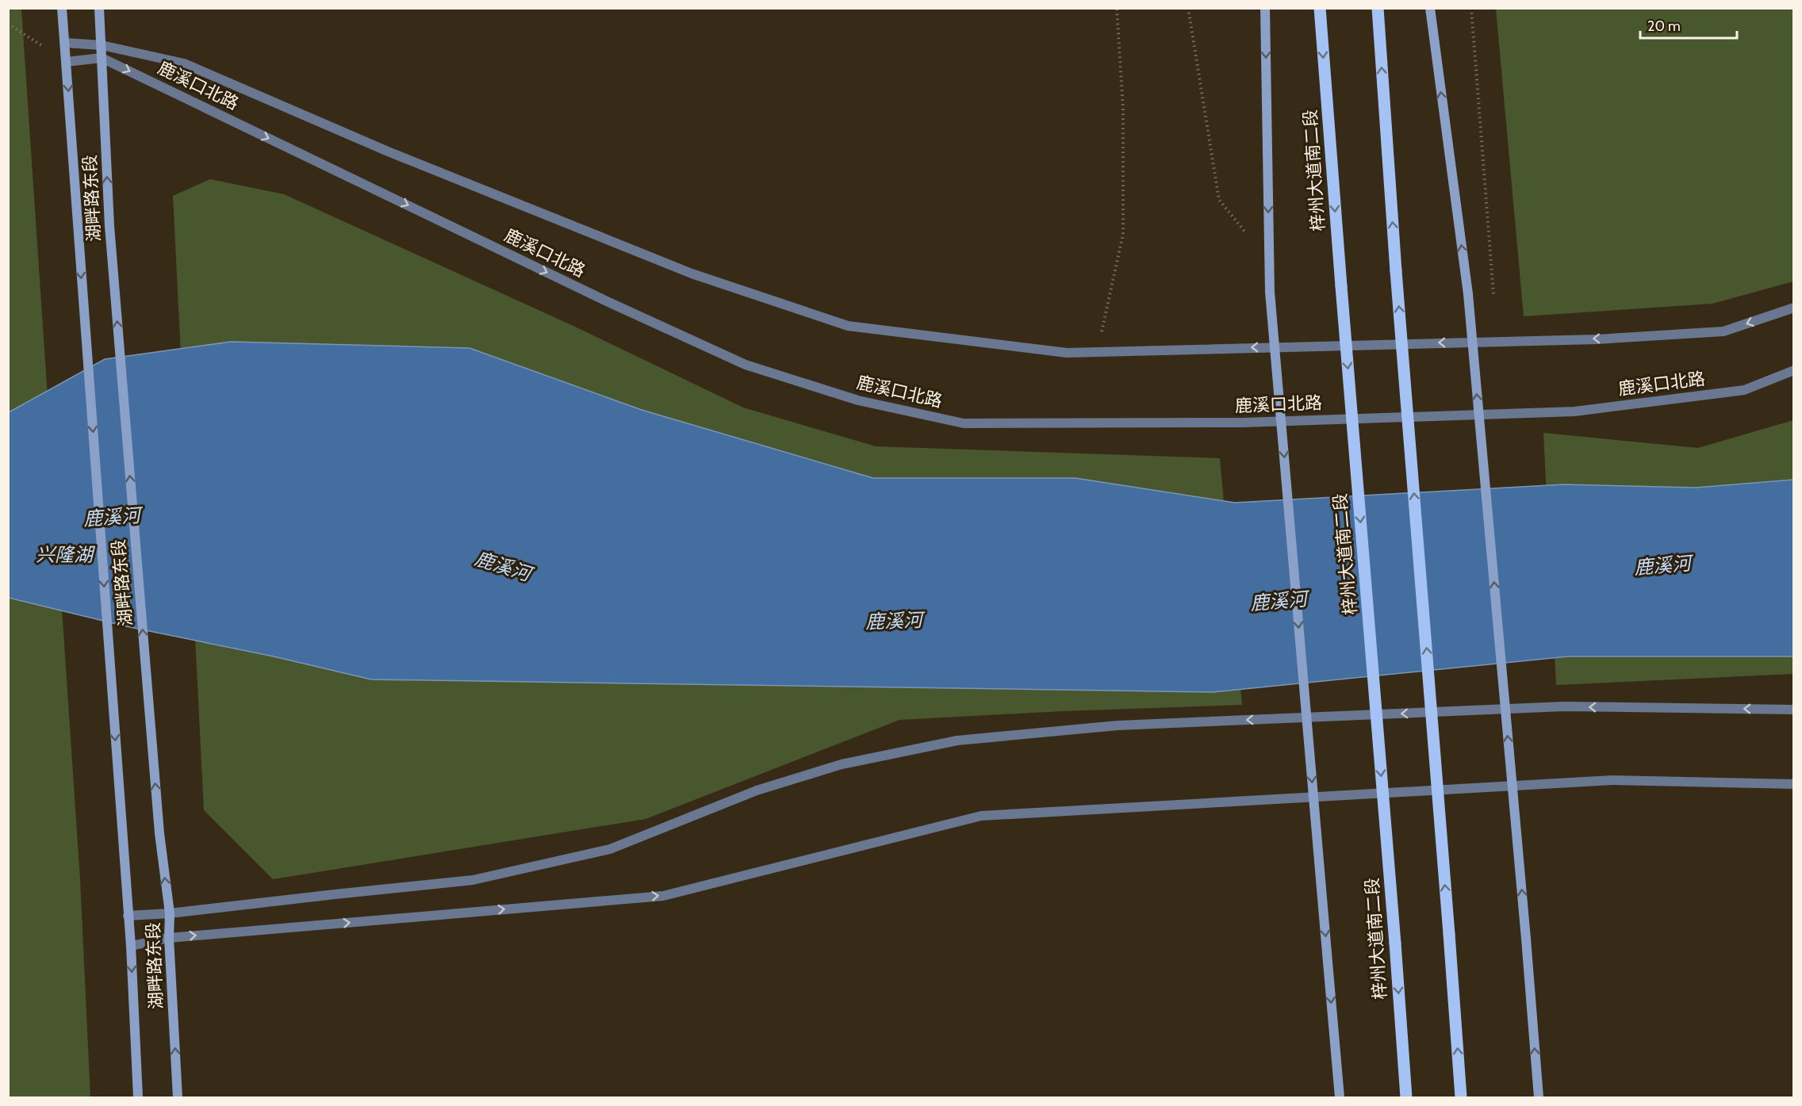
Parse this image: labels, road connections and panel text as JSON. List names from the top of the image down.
{
  "streets": {
    "main road": ["梓州大道南二段", "湖畔路东段"],
    "street": ["鹿溪口北路"]
  },
  "crossings": [
    ["鹿溪口北路", "湖畔路东段"]
  ],
  "water": ["鹿溪河", "兴隆湖"],
  "scale_bar": "20 m"
}
